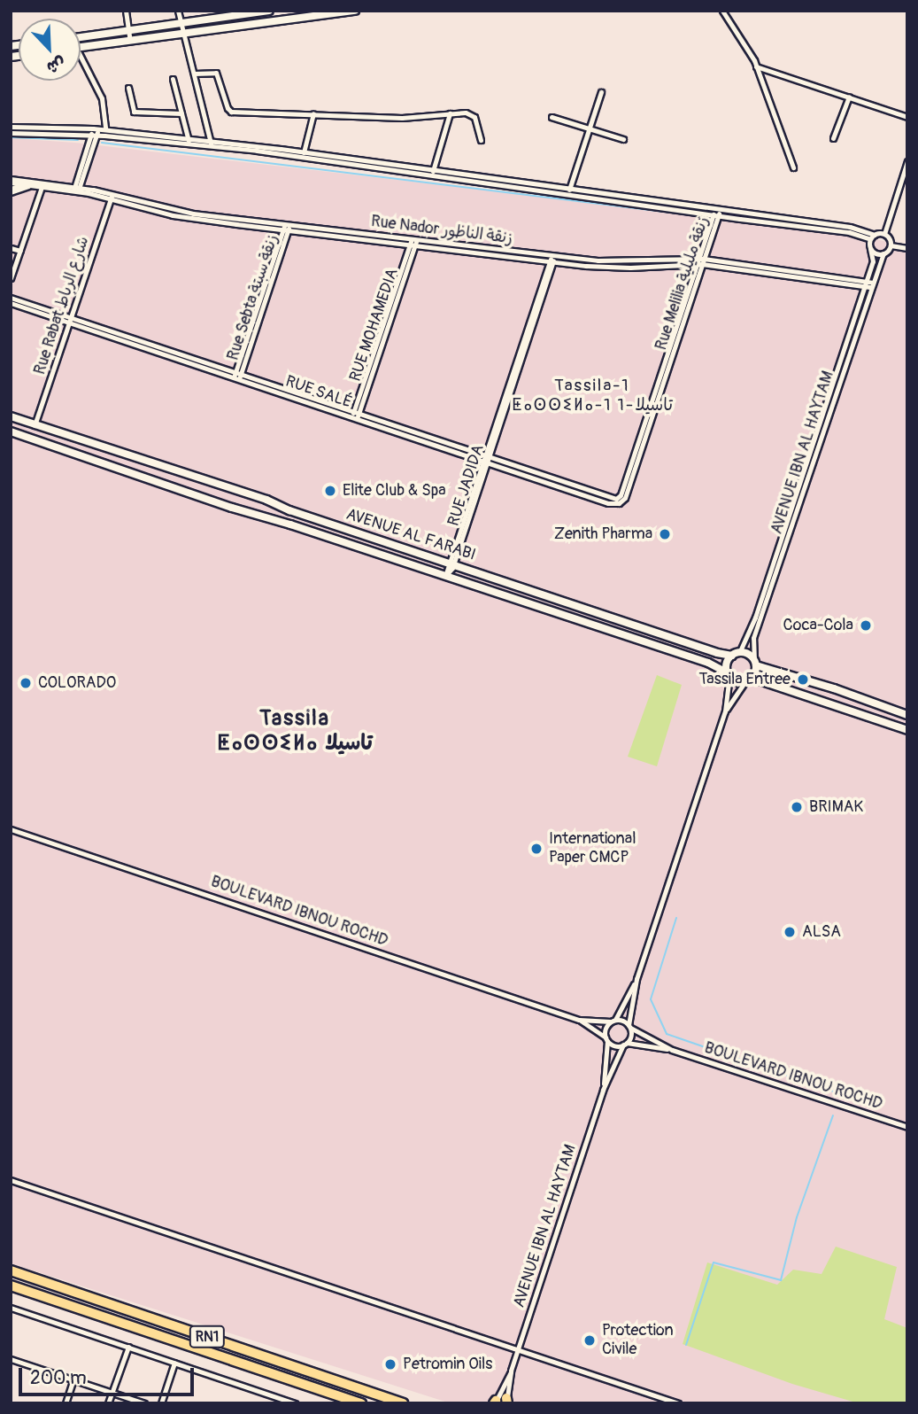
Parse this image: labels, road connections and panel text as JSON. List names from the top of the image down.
{
  "streets": {
    "highway": ["RN1"],
    "street": [
      "Rue Nador زنقة الناظور",
      "Rue Melilia زنقة مليلية",
      "Rue Sebta زنقة سبتة",
      "Rue Rabat شارع الرباط",
      "RUE MOHAMEDIA",
      "RUE SALÉ",
      "AVENUE IBN AL HAYTAM",
      "RUE JADIDA",
      "AVENUE AL FARABI",
      "BOULEVARD IBNOU ROCHD"
    ]
  },
  "crossings": [
    ["Rue Nador زنقة الناظور", "Rue Melilia زنقة مليلية"],
    ["Rue Nador زنقة الناظور", "Rue Sebta زنقة سبتة"],
    ["Rue Nador زنقة الناظور", "Rue Rabat شارع الرباط"],
    ["Rue Nador زنقة الناظور", "RUE MOHAMEDIA"],
    ["Rue Nador زنقة الناظور", "AVENUE IBN AL HAYTAM"],
    ["Rue Nador زنقة الناظور", "RUE JADIDA"],
    ["Rue Melilia زنقة مليلية", "RUE SALÉ"],
    ["Rue Sebta زنقة سبتة", "RUE SALÉ"],
    ["Rue Rabat شارع الرباط", "RUE SALÉ"],
    ["Rue Rabat شارع الرباط", "AVENUE AL FARABI"],
    ["RUE MOHAMEDIA", "RUE SALÉ"],
    ["RUE SALÉ", "RUE JADIDA"],
    ["AVENUE IBN AL HAYTAM", "AVENUE AL FARABI"],
    ["AVENUE IBN AL HAYTAM", "BOULEVARD IBNOU ROCHD"],
    ["RUE JADIDA", "AVENUE AL FARABI"]
  ],
  "districts": ["Tassila-1 ⵟⴰⵙⵙⵉⵍⴰ-1 1-تاسيلا", "Tassila ⵟⴰⵙⵙⵉⵍⴰ تاسيلا"],
  "places": [
    "Elite Club & Spa",
    "Zenith Pharma",
    "Coca-Cola",
    "Tassila Entree",
    "COLORADO",
    "BRIMAK",
    "International Paper CMCP",
    "ALSA",
    "Protection Civile",
    "Petromin Oils"
  ],
  "scale_bar": "200 m",
  "north": "bottom right"
}
